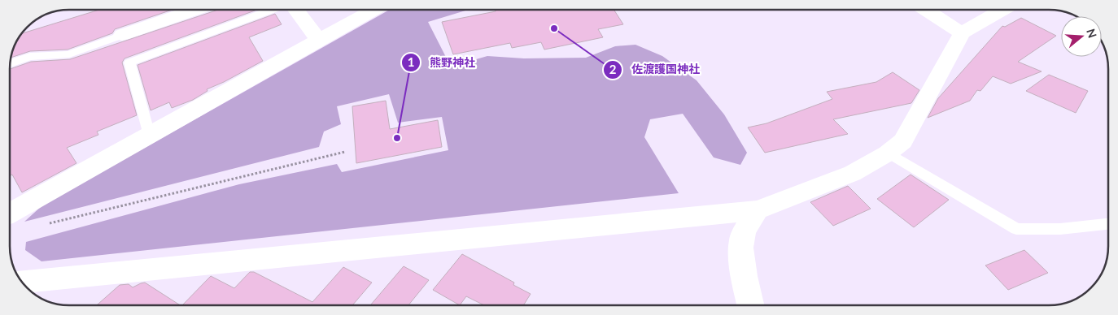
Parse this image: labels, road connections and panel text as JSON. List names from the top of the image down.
{
  "places": ["佐渡護国神社", "熊野神社"],
  "north": "right"
}
